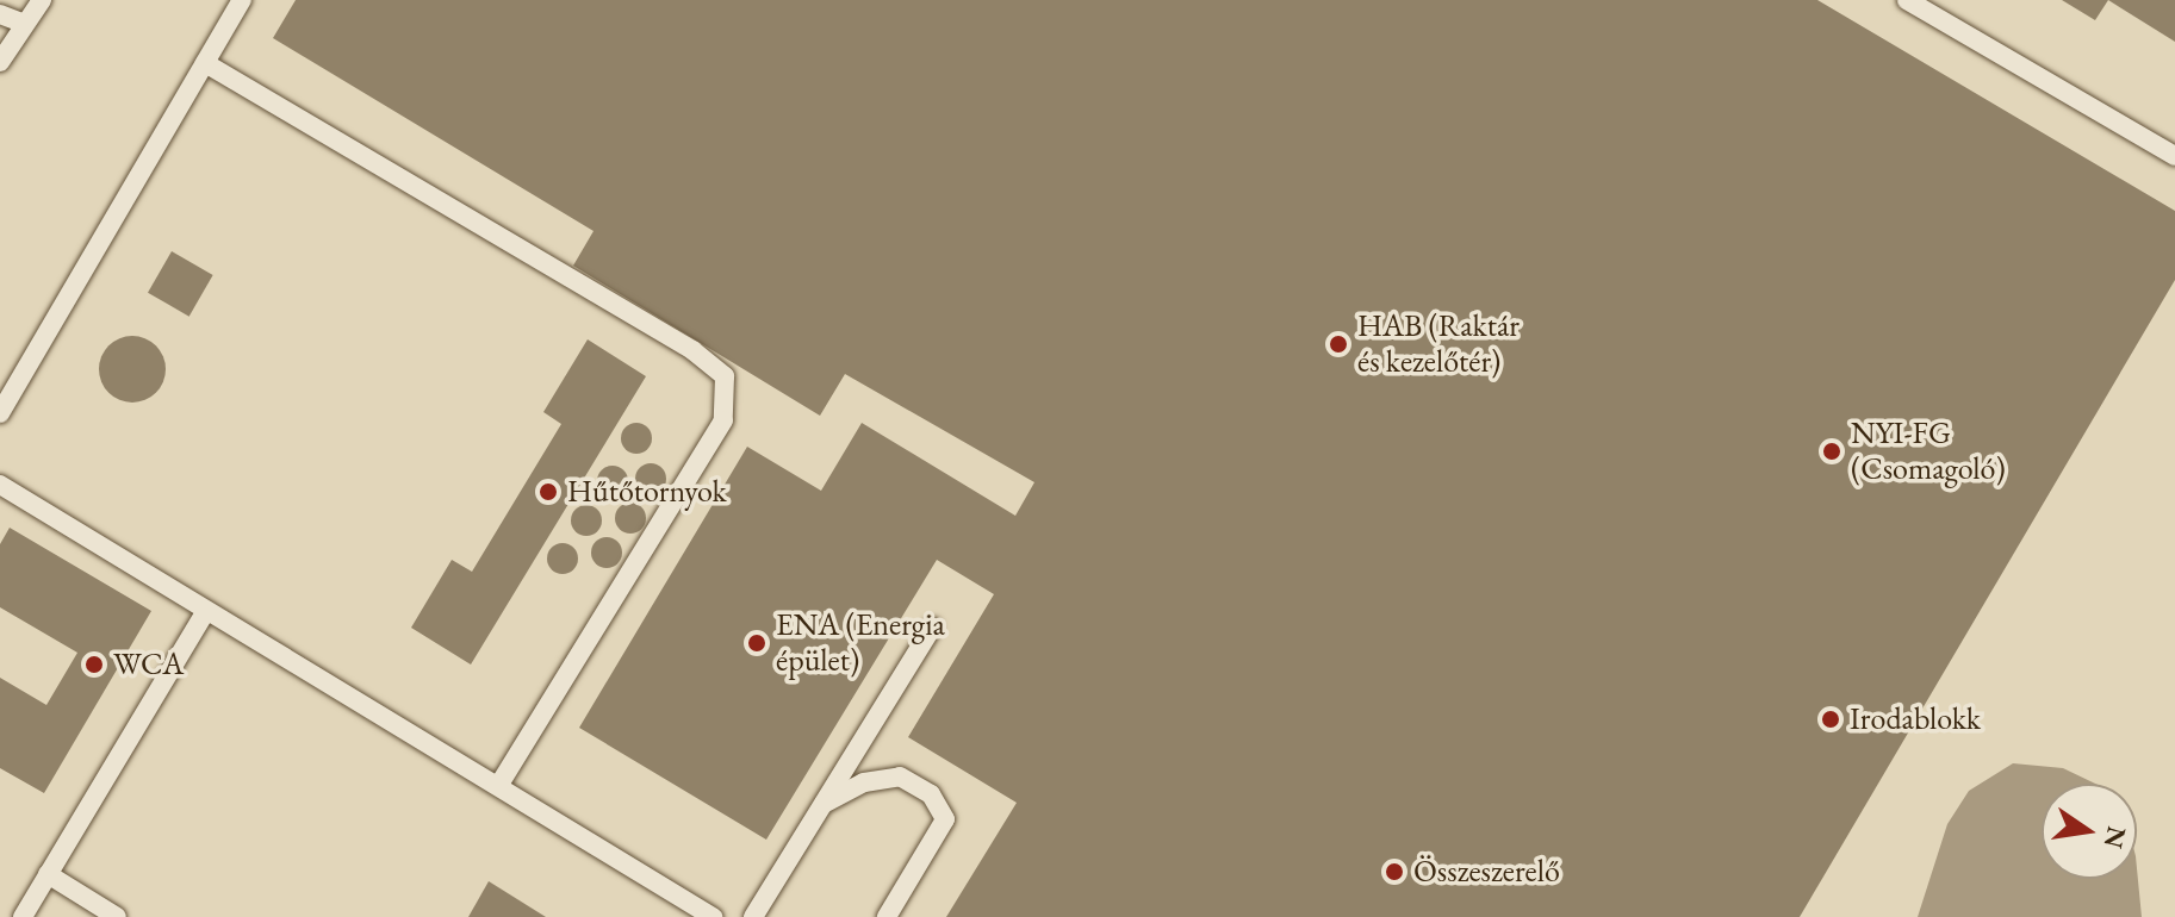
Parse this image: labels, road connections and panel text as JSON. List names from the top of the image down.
{
  "places": [
    "HAB (Raktár és kezelőtér)",
    "NYI-FG (Csomagoló)",
    "Hűtőtornyok",
    "ENA (Energia épület)",
    "WCA",
    "Irodablokk",
    "Összeszerelő"
  ],
  "north": "right"
}
